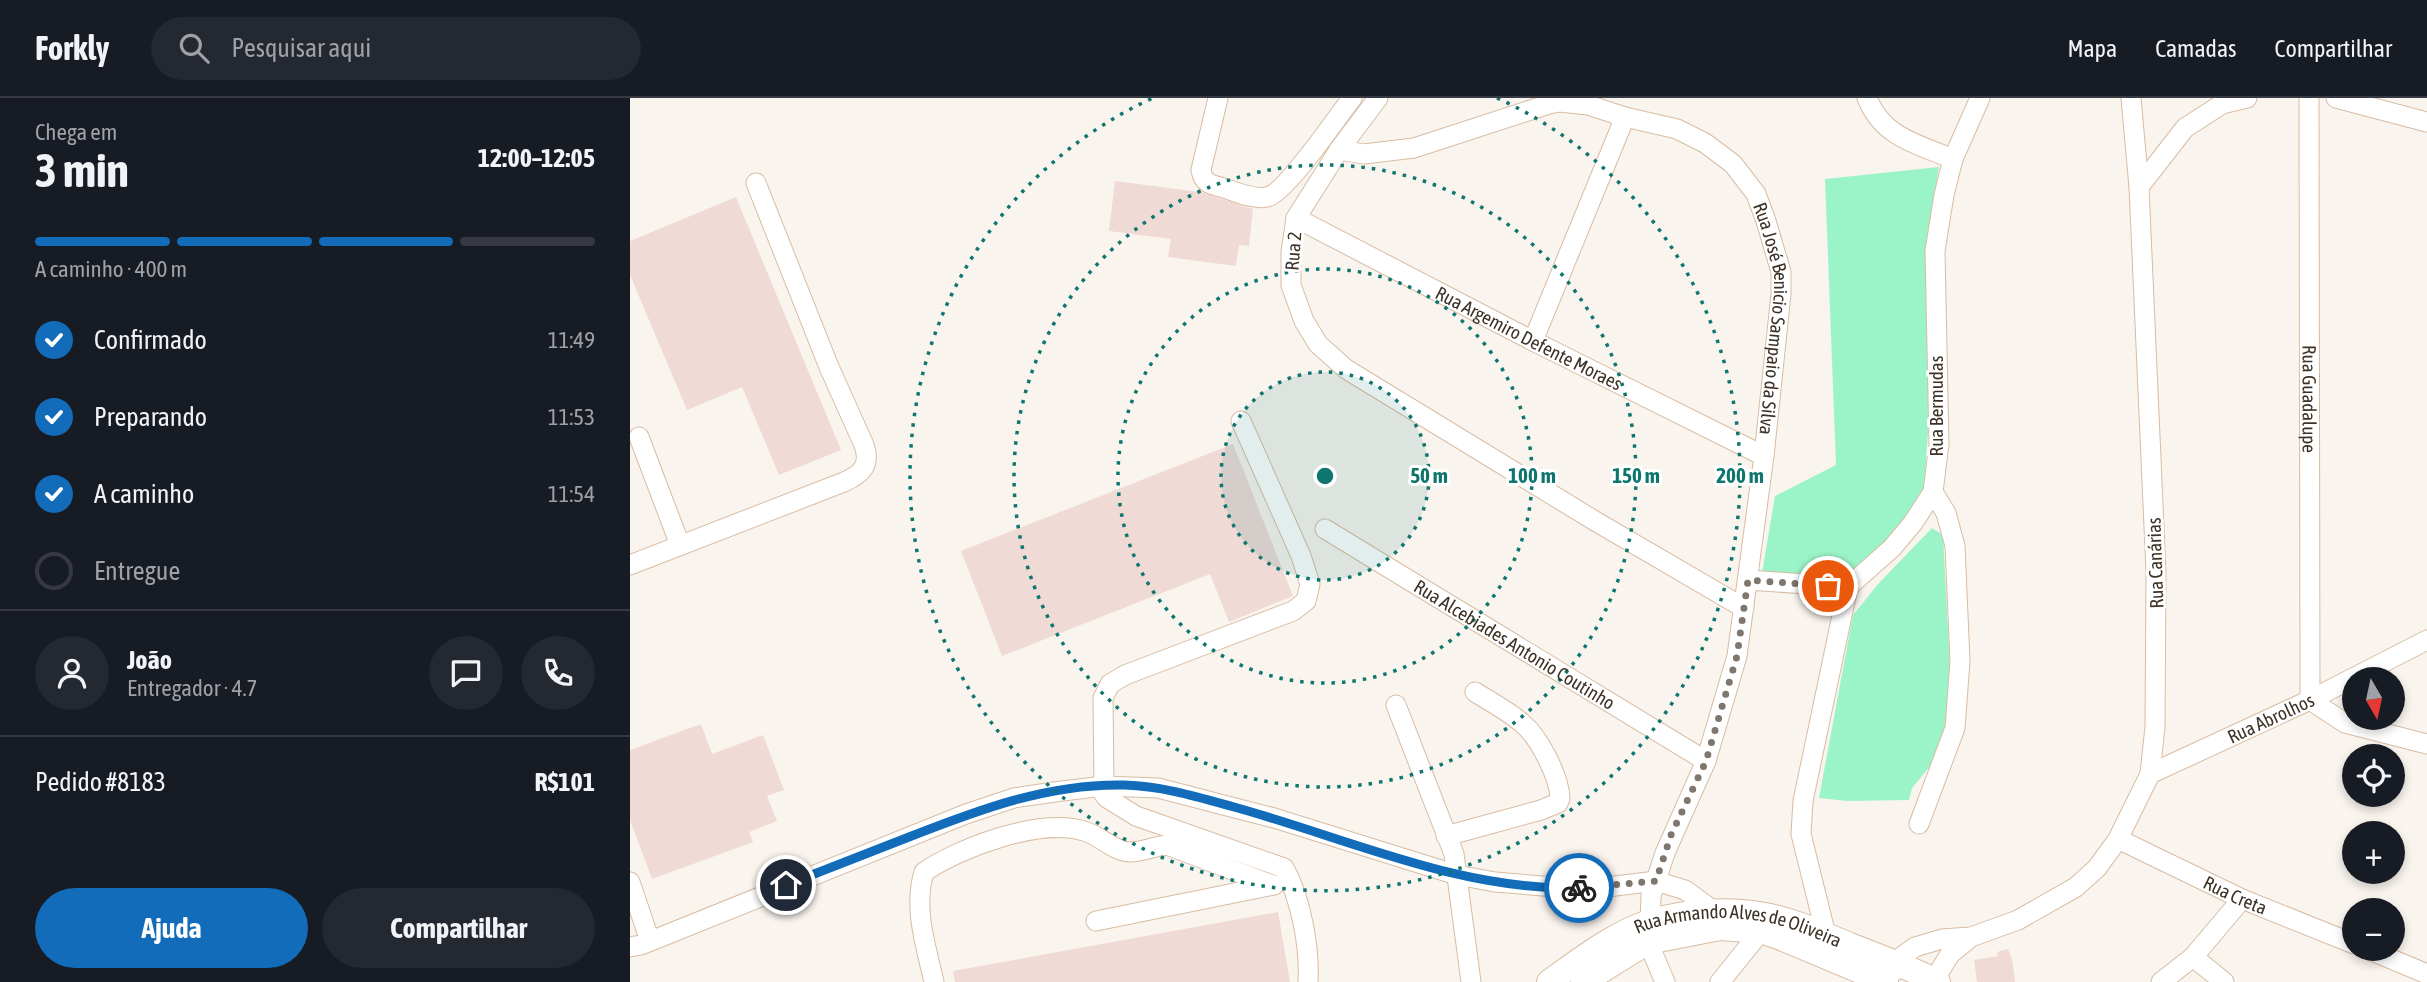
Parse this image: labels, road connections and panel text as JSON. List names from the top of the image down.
{
  "streets": {
    "main road": ["Rua Armando Alves de Oliveira"],
    "street": [
      "Rua 2",
      "Rua José Benicio Sampaio da Silva",
      "Rua Argemiro Defente Moraes",
      "Rua Guadalupe",
      "Rua Bermudas",
      "Rua Canárias",
      "Rua Alcebiades Antonio Coutinho",
      "Rua Abrolhos",
      "Rua Creta"
    ]
  },
  "crossings": [
    ["Rua 2", "Rua José Benicio Sampaio da Silva"],
    ["Rua 2", "Rua Argemiro Defente Moraes"],
    ["Rua José Benicio Sampaio da Silva", "Rua Argemiro Defente Moraes"],
    ["Rua José Benicio Sampaio da Silva", "Rua Alcebiades Antonio Coutinho"],
    ["Rua José Benicio Sampaio da Silva", "Rua Armando Alves de Oliveira"],
    ["Rua Guadalupe", "Rua Abrolhos"],
    ["Rua Canárias", "Rua Abrolhos"],
    ["Rua Canárias", "Rua Creta"],
    ["Rua Canárias", "Rua Armando Alves de Oliveira"]
  ],
  "north": "bottom",
  "page": {
    "header": "Forkly",
    "search": "Pesquisar aqui",
    "nav": ["Mapa", "Camadas", "Compartilhar"],
    "heading": ["3 min", "Chega em", "12:00–12:05"],
    "panel": [
      "João",
      "Entregador · 4.7",
      "Pedido #8183",
      "R$101"
    ],
    "bar": "A caminho · 400 m",
    "list": [
      ["Confirmado", "11:49"],
      ["Preparando", "11:53"],
      ["A caminho", "11:54"],
      "Entregue"
    ],
    "map_buttons": ["+", "−"],
    "buttons": ["Ajuda", "Compartilhar"]
  },
  "rings": [
    "50 m",
    "100 m",
    "150 m",
    "200 m"
  ]
}
